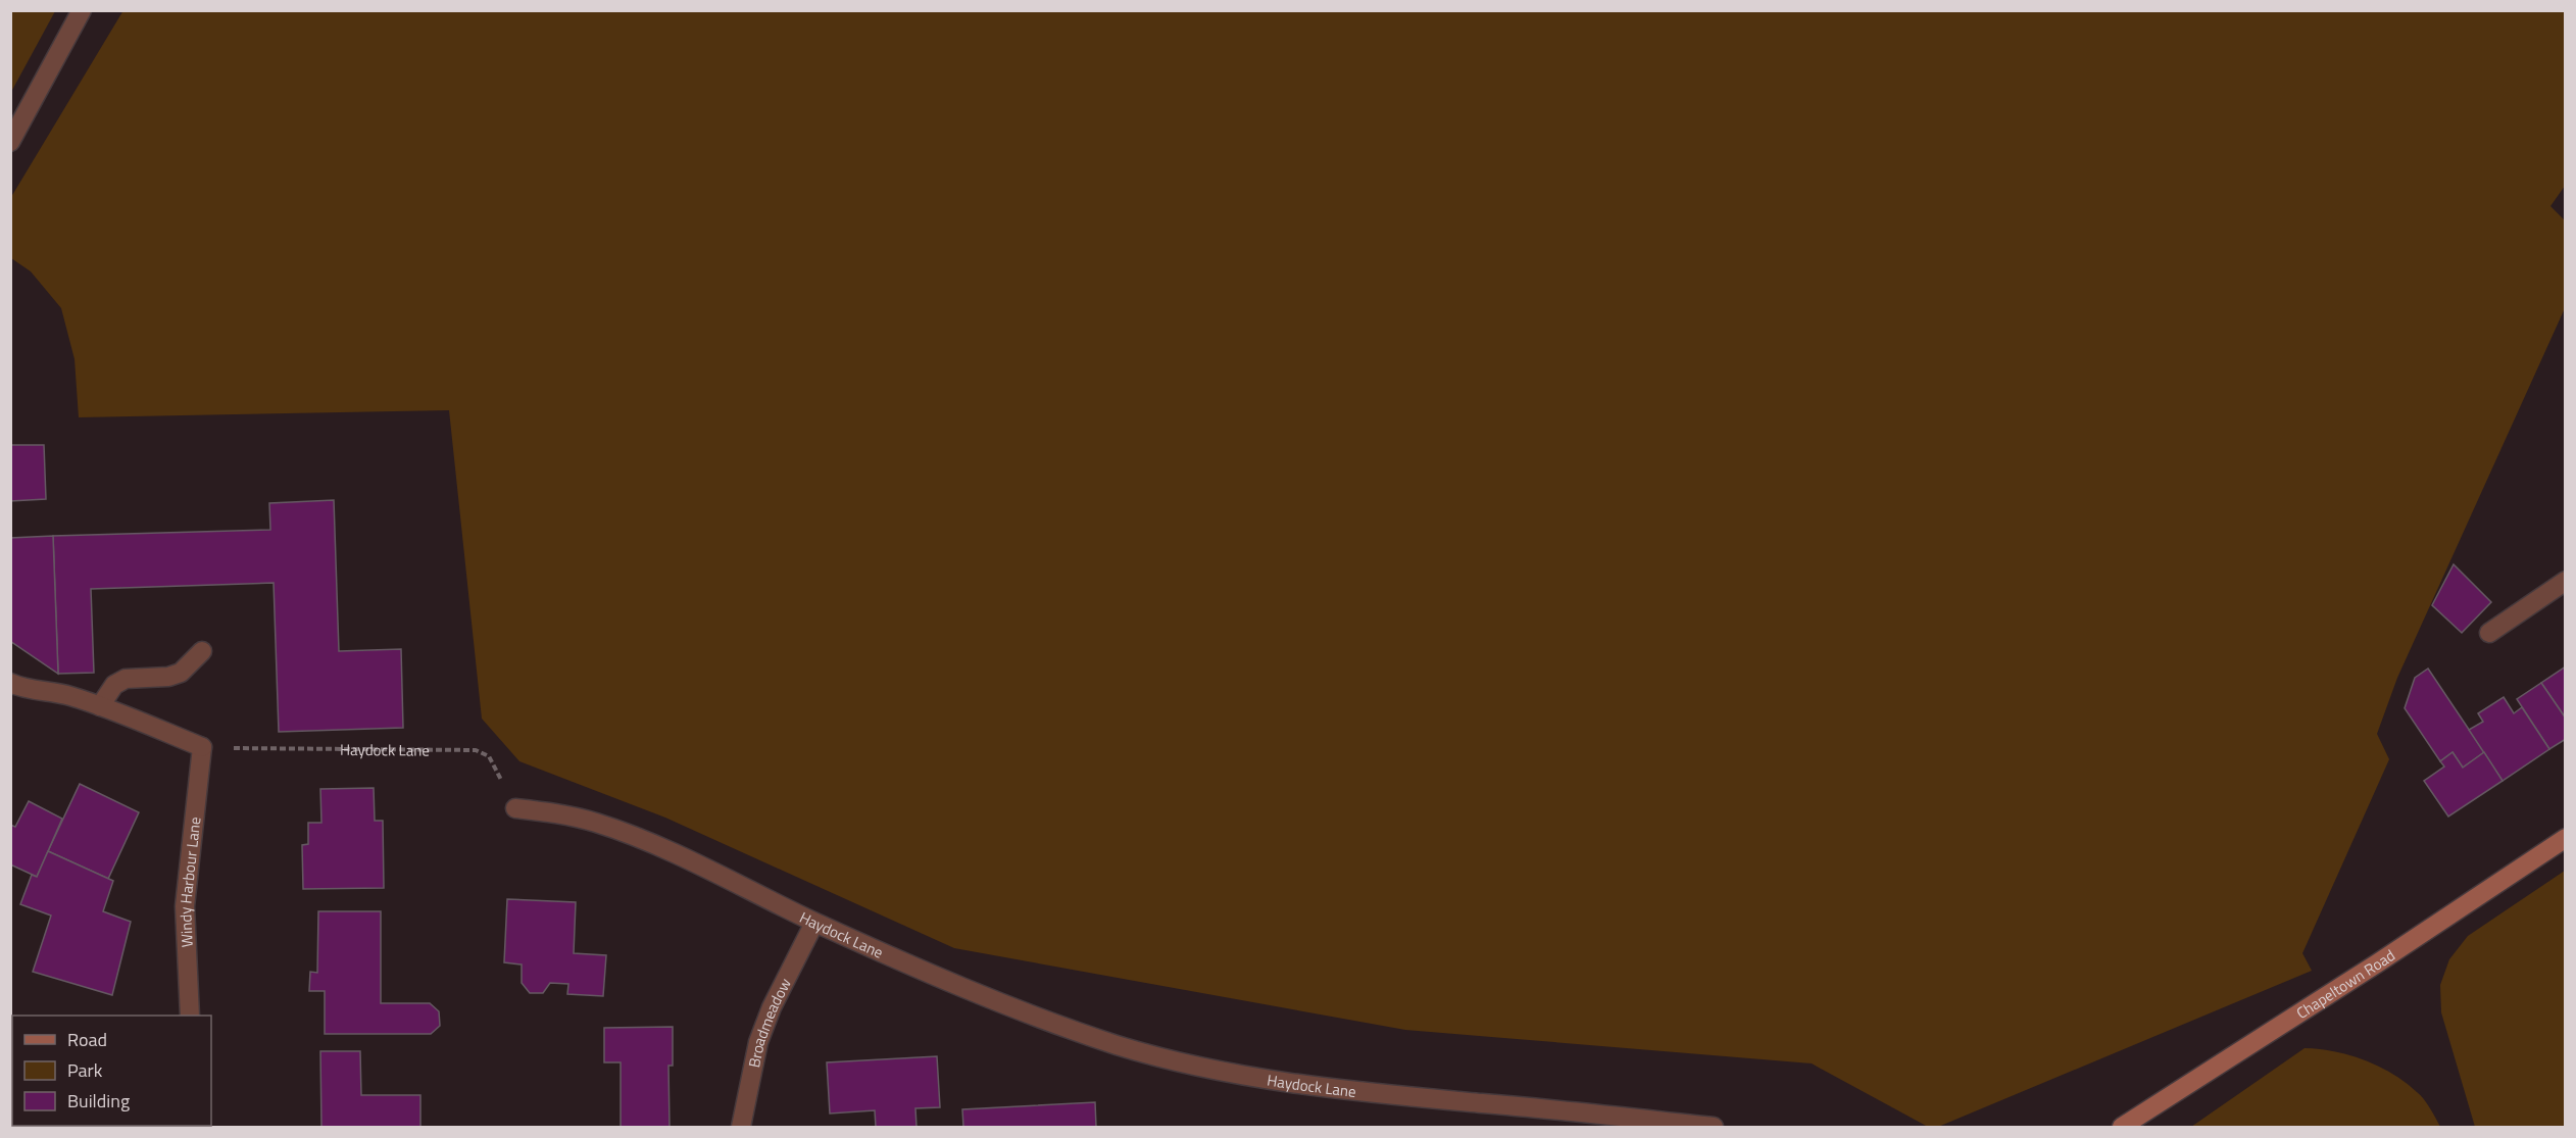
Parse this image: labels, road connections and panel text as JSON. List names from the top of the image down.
{
  "streets": {
    "main road": ["Chapeltown Road"],
    "street": ["Haydock Lane", "Windy Harbour Lane", "Broadmeadow"]
  },
  "crossings": [
    ["Haydock Lane", "Windy Harbour Lane"],
    ["Haydock Lane", "Broadmeadow"]
  ],
  "legend": ["Road", "Park", "Building"]
}
